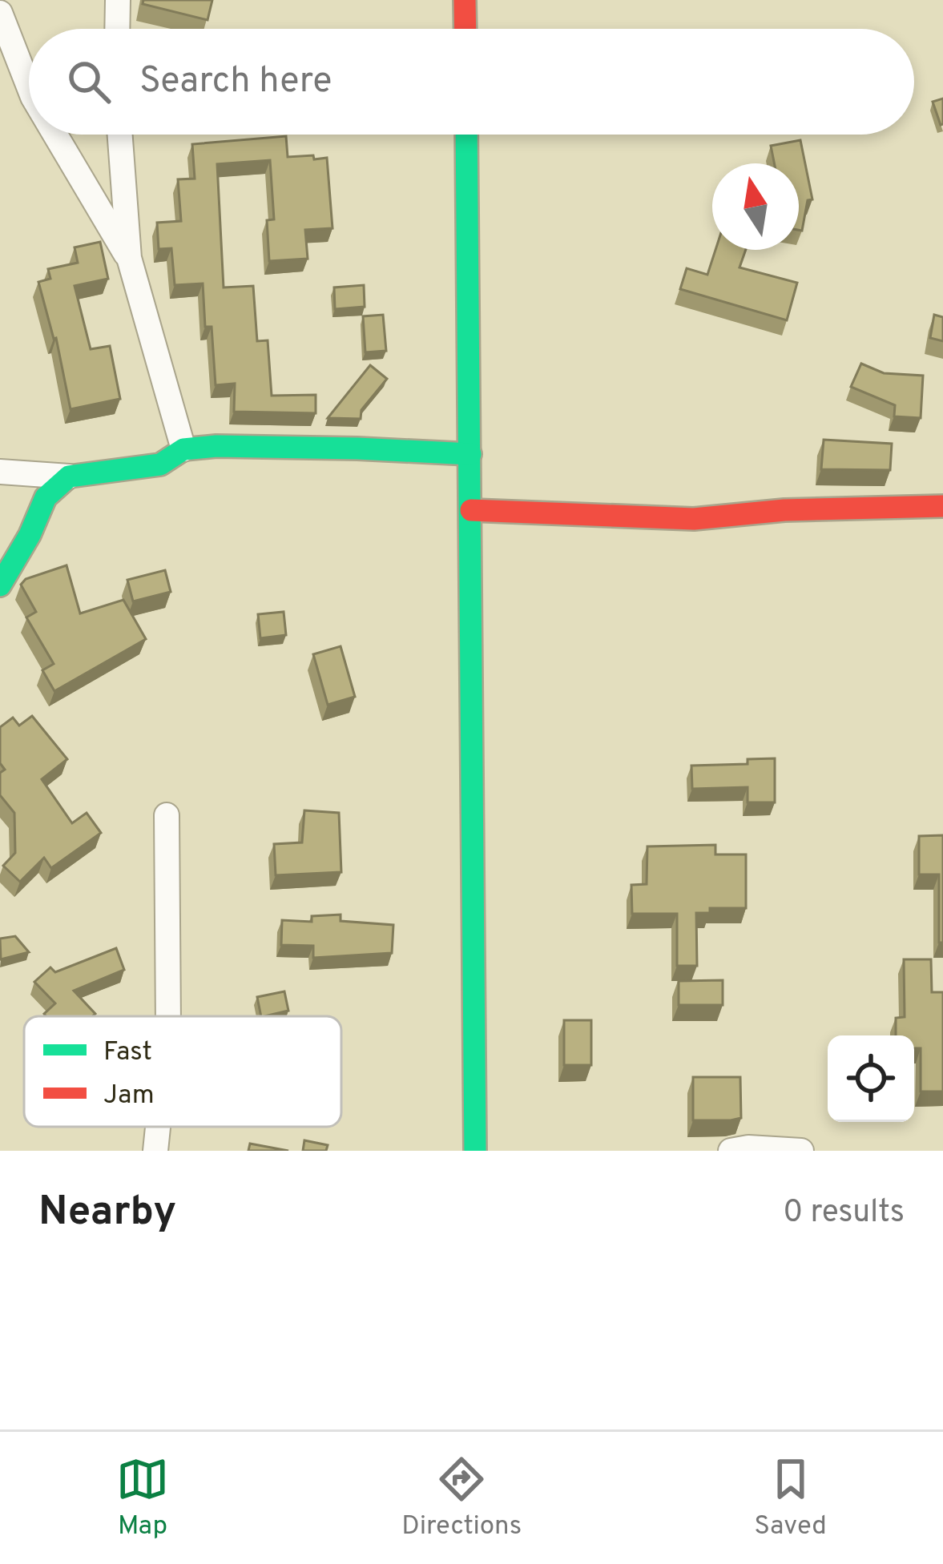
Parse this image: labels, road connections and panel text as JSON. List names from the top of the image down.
{
  "legend": ["Fast", "Jam"],
  "north": "top",
  "page": {
    "search": "Search here",
    "heading": ["Nearby", "0 results"],
    "nav": ["Map", "Directions", "Saved"]
  }
}
